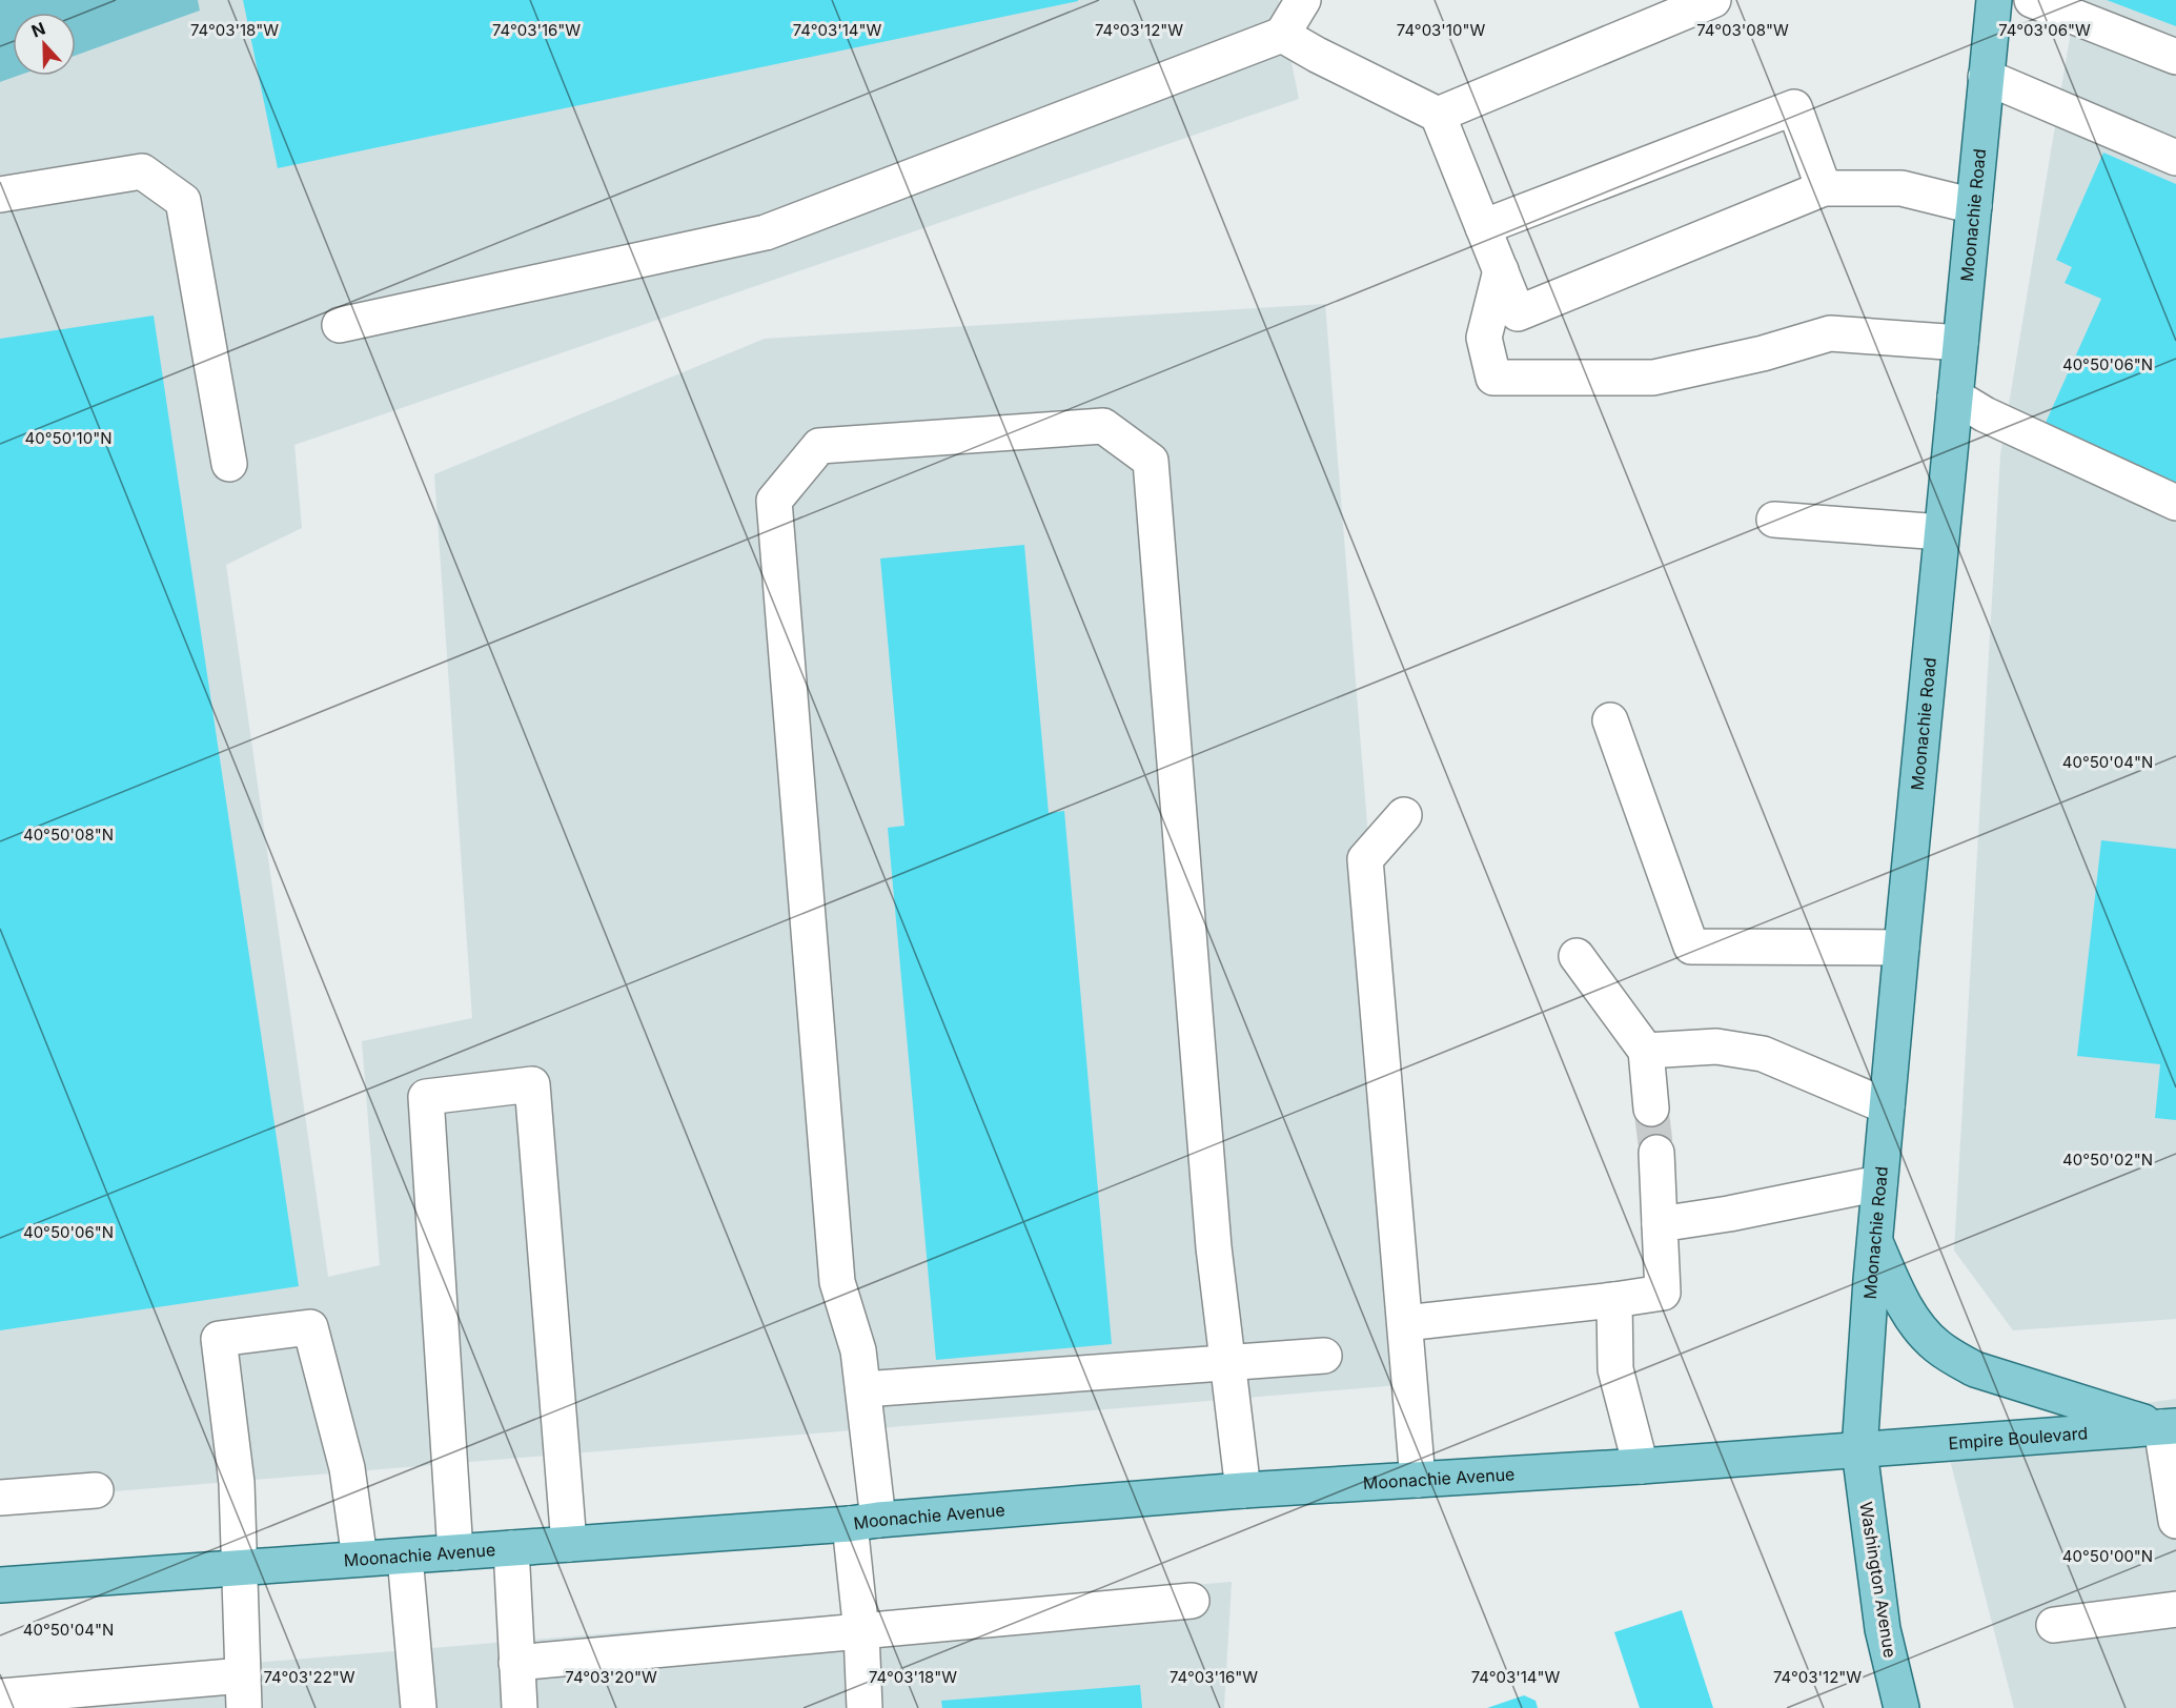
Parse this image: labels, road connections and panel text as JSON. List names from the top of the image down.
{
  "streets": {
    "main road": [
      "Moonachie Road",
      "Empire Boulevard",
      "Moonachie Avenue",
      "Washington Avenue"
    ]
  },
  "crossings": [
    ["Moonachie Road", "Empire Boulevard"],
    ["Moonachie Road", "Moonachie Avenue"],
    ["Moonachie Road", "Washington Avenue"],
    ["Empire Boulevard", "Moonachie Avenue"],
    ["Empire Boulevard", "Washington Avenue"],
    ["Moonachie Avenue", "Washington Avenue"]
  ],
  "north": "top",
  "coordinates": [
    "74°03'18\"W",
    "74°03'16\"W",
    "74°03'14\"W",
    "74°03'12\"W",
    "74°03'10\"W",
    "74°03'08\"W",
    "74°03'06\"W",
    "40°50'06\"N",
    "40°50'10\"N",
    "40°50'04\"N",
    "40°50'08\"N",
    "40°50'02\"N",
    "40°50'00\"N",
    "74°03'22\"W",
    "74°03'20\"W"
  ]
}
